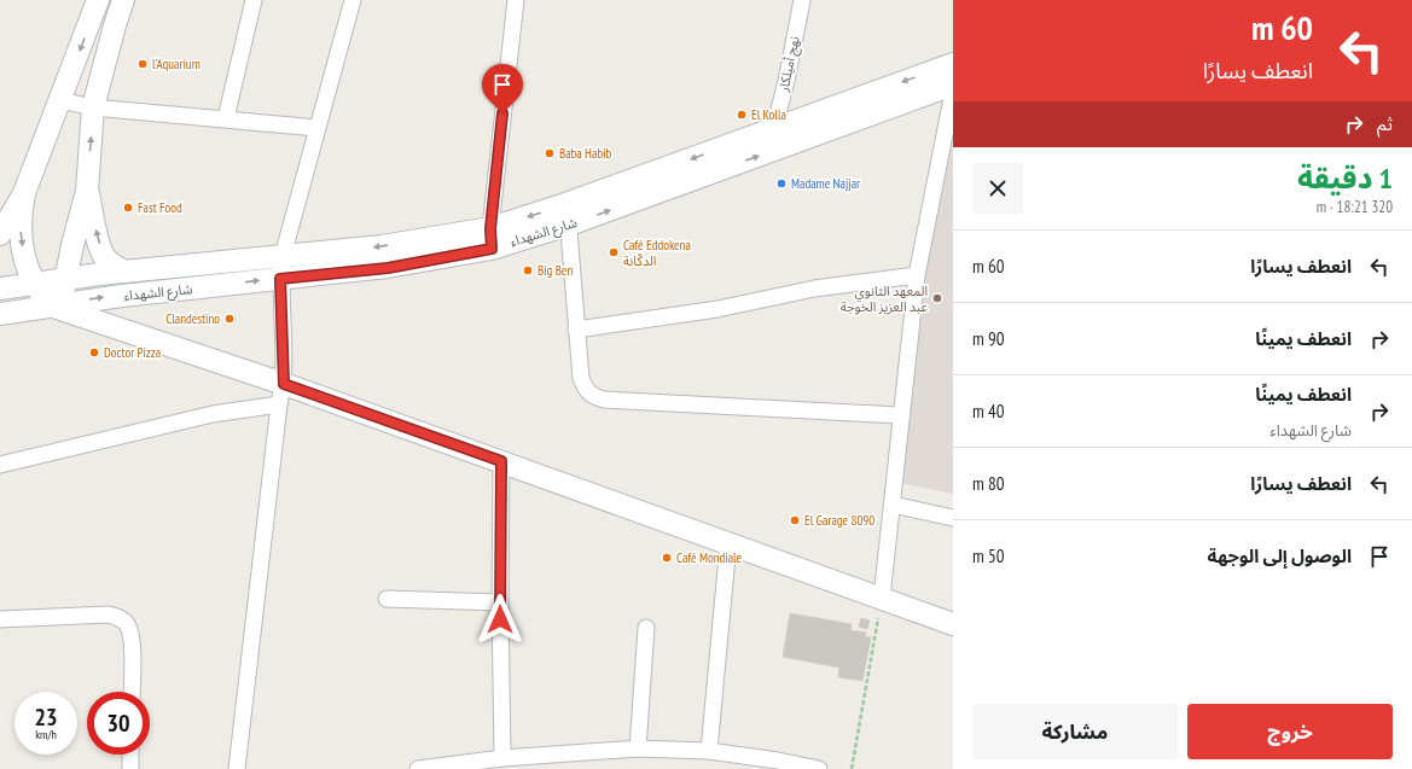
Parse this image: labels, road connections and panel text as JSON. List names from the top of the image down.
{
  "streets": {
    "street": ["نهج أميلكار", "شارع الشهداء"]
  },
  "crossings": [
    ["نهج أميلكار", "شارع الشهداء"]
  ],
  "places": [
    "l'Aquarium",
    "El Kolla",
    "Baba Habib",
    "Madame Najjar",
    "Fast Food",
    "Café Eddokena الدكّانة",
    "Big Ben",
    "المعهد الثانوي عبد العزيز الخوجة",
    "Clandestino",
    "Doctor Pizza",
    "El Garage 8090",
    "Café Mondiale"
  ],
  "page": {
    "turn": ["60 m", "انعطف يسارًا"],
    "then": "ثم",
    "heading": ["1 دقيقة", "320 m · 18:21"],
    "list": [
      {
        "name": "انعطف يسارًا",
        "value": "60 m"
      },
      {
        "name": "انعطف يمينًا",
        "value": "90 m"
      },
      {
        "name": "انعطف يمينًا",
        "note": "شارع الشهداء",
        "value": "40 m"
      },
      {
        "name": "انعطف يسارًا",
        "value": "80 m"
      },
      {
        "name": "الوصول إلى الوجهة",
        "value": "50 m"
      }
    ],
    "speed": "23 km/h",
    "limit": "30",
    "buttons": ["خروج", "مشاركة"]
  }
}
